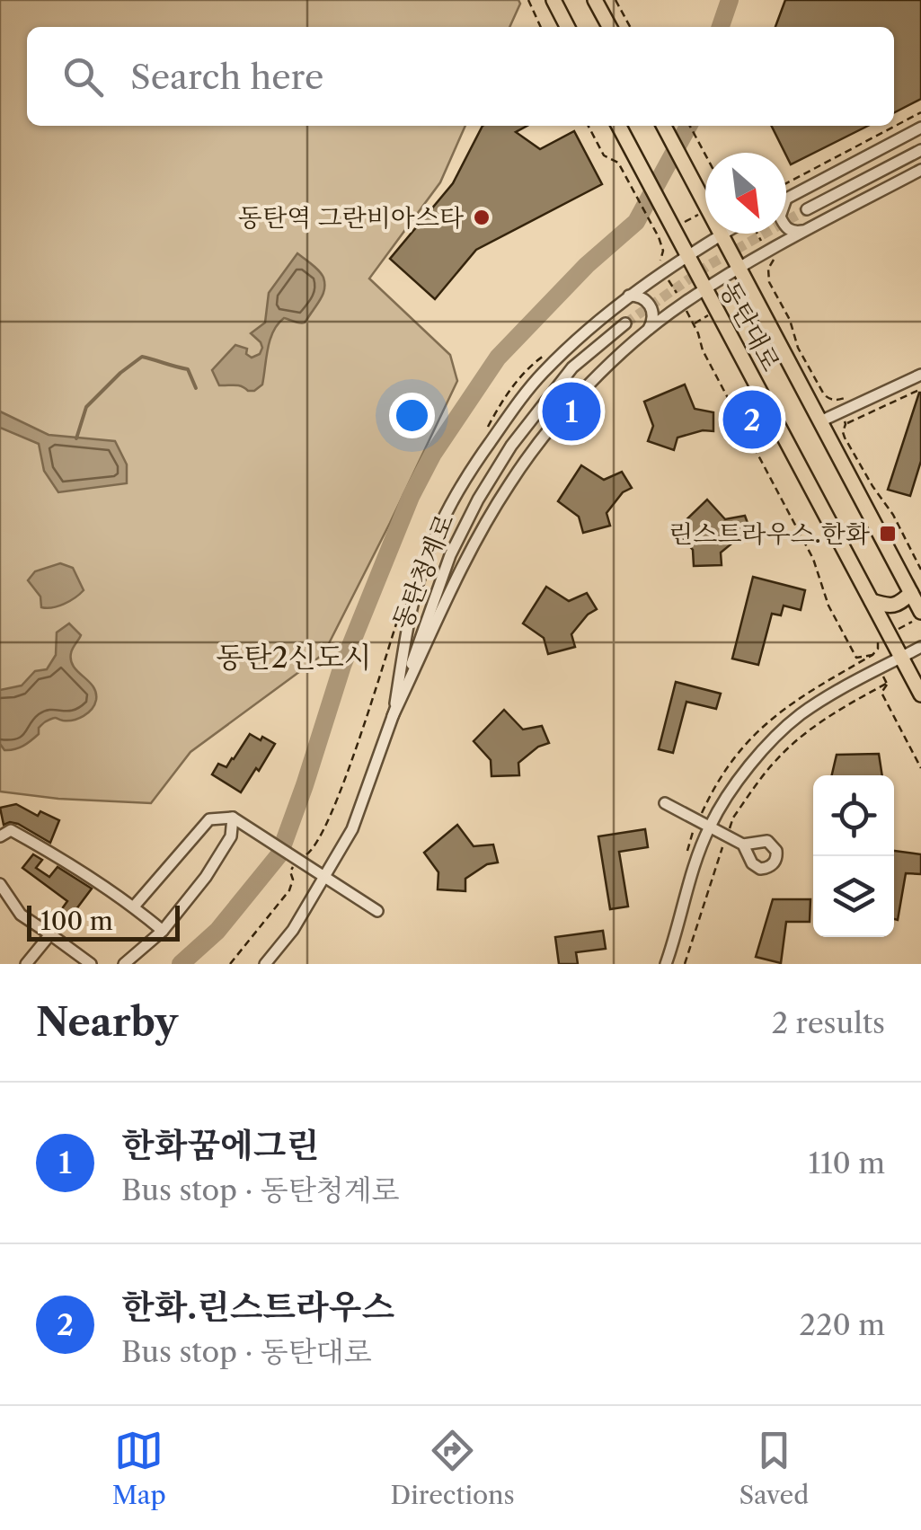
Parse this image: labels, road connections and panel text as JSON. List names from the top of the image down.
{
  "streets": {
    "main road": ["동탄대로"],
    "street": ["동탄청계로"]
  },
  "districts": ["동탄2신도시"],
  "places": {
    "other": ["동탄역 그란비아스타"],
    "transit": ["린스트라우스.한화"]
  },
  "scale_bar": "100 m",
  "north": "bottom right",
  "page": {
    "search": "Search here",
    "pins": ["1", "2"],
    "scale": "100 m",
    "heading": ["Nearby", "2 results"],
    "list": [
      {
        "mark": "1",
        "name": "한화꿈에그린",
        "note": "Bus stop · 동탄청계로",
        "value": "110 m"
      },
      {
        "mark": "2",
        "name": "한화.린스트라우스",
        "note": "Bus stop · 동탄대로",
        "value": "220 m"
      }
    ],
    "nav": ["Map", "Directions", "Saved"]
  }
}
